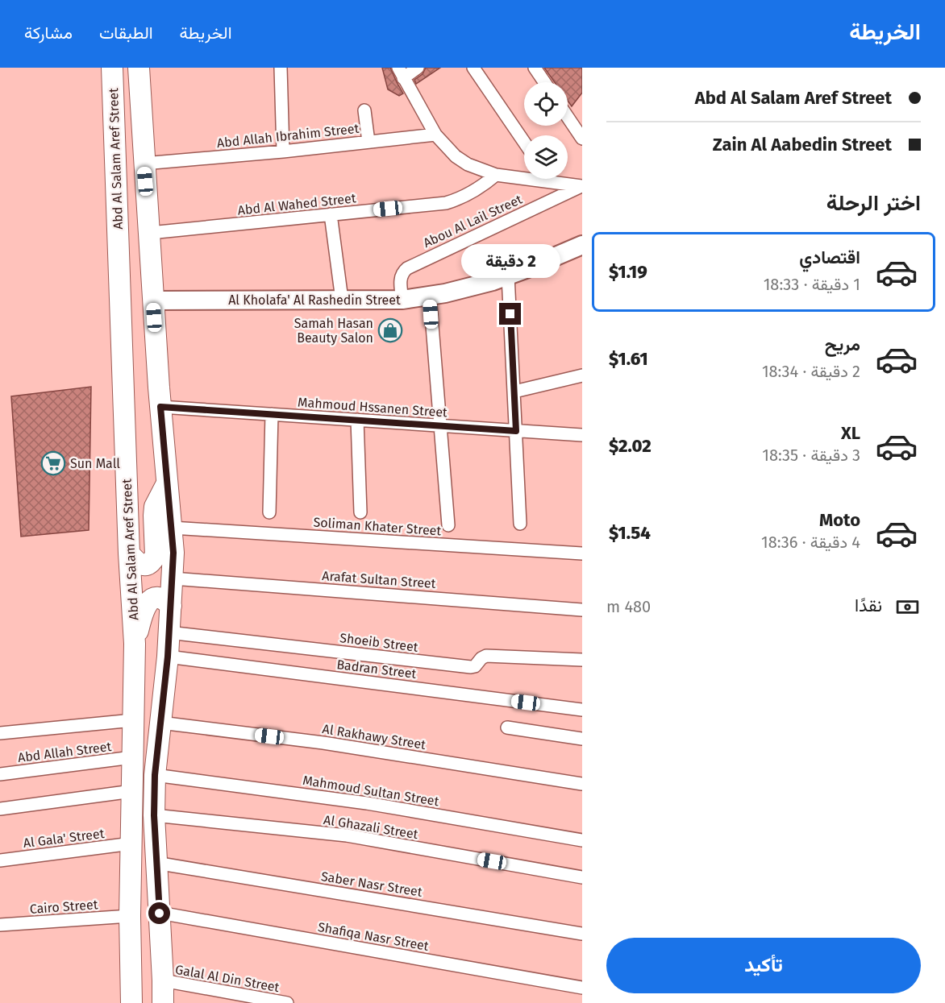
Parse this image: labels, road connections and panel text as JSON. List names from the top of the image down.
{
  "streets": {
    "main road": ["Abd Al Salam Aref Street", "Al Kholafa' Al Rashedin Street"],
    "street": [
      "Abd Allah Ibrahim Street",
      "Abd Al Wahed Street",
      "Abou Al Lail Street",
      "Mahmoud Hssanen Street",
      "Soliman Khater Street",
      "Arafat Sultan Street",
      "Shoeib Street",
      "Badran Street",
      "Al Rakhawy Street",
      "Abd Allah Street",
      "Mahmoud Sultan Street",
      "Al Ghazali Street",
      "Al Gala' Street",
      "Saber Nasr Street",
      "Cairo Street",
      "Shafiqa Nasr Street",
      "Galal Al Din Street"
    ]
  },
  "crossings": [
    ["Abd Allah Ibrahim Street", "Abd Al Salam Aref Street"],
    ["Abd Al Salam Aref Street", "Abd Al Wahed Street"],
    ["Abd Al Salam Aref Street", "Al Kholafa' Al Rashedin Street"],
    ["Abd Al Salam Aref Street", "Mahmoud Hssanen Street"],
    ["Abd Al Salam Aref Street", "Soliman Khater Street"],
    ["Abd Al Salam Aref Street", "Arafat Sultan Street"],
    ["Abd Al Salam Aref Street", "Shoeib Street"],
    ["Abd Al Salam Aref Street", "Badran Street"],
    ["Abd Al Salam Aref Street", "Al Rakhawy Street"],
    ["Abd Al Salam Aref Street", "Abd Allah Street"],
    ["Abd Al Salam Aref Street", "Mahmoud Sultan Street"],
    ["Abd Al Salam Aref Street", "Al Ghazali Street"],
    ["Abd Al Salam Aref Street", "Al Gala' Street"],
    ["Abd Al Salam Aref Street", "Saber Nasr Street"],
    ["Abd Al Salam Aref Street", "Cairo Street"],
    ["Abd Al Salam Aref Street", "Shafiqa Nasr Street"],
    ["Abd Al Salam Aref Street", "Galal Al Din Street"],
    ["Abou Al Lail Street", "Al Kholafa' Al Rashedin Street"]
  ],
  "places": {
    "shop": ["Samah Hasan Beauty Salon"],
    "supermarket": ["Sun Mall"]
  },
  "page": {
    "header": "الخريطة",
    "nav": ["الخريطة", "الطبقات", "مشاركة"],
    "banner": ["Abd Al Salam Aref Street", "Zain Al Aabedin Street"],
    "heading": "اختر الرحلة",
    "list": [
      {
        "name": "اقتصادي",
        "note": "1 دقيقة · 18:33",
        "value": "$1.19"
      },
      {
        "name": "مريح",
        "note": "2 دقيقة · 18:34",
        "value": "$1.61"
      },
      {
        "name": "XL",
        "note": "3 دقيقة · 18:35",
        "value": "$2.02"
      },
      {
        "name": "Moto",
        "note": "4 دقيقة · 18:36",
        "value": "$1.54"
      }
    ],
    "bubble": "2 دقيقة",
    "pay": ["نقدًا", "480 m"],
    "buttons": "تأكيد"
  }
}
